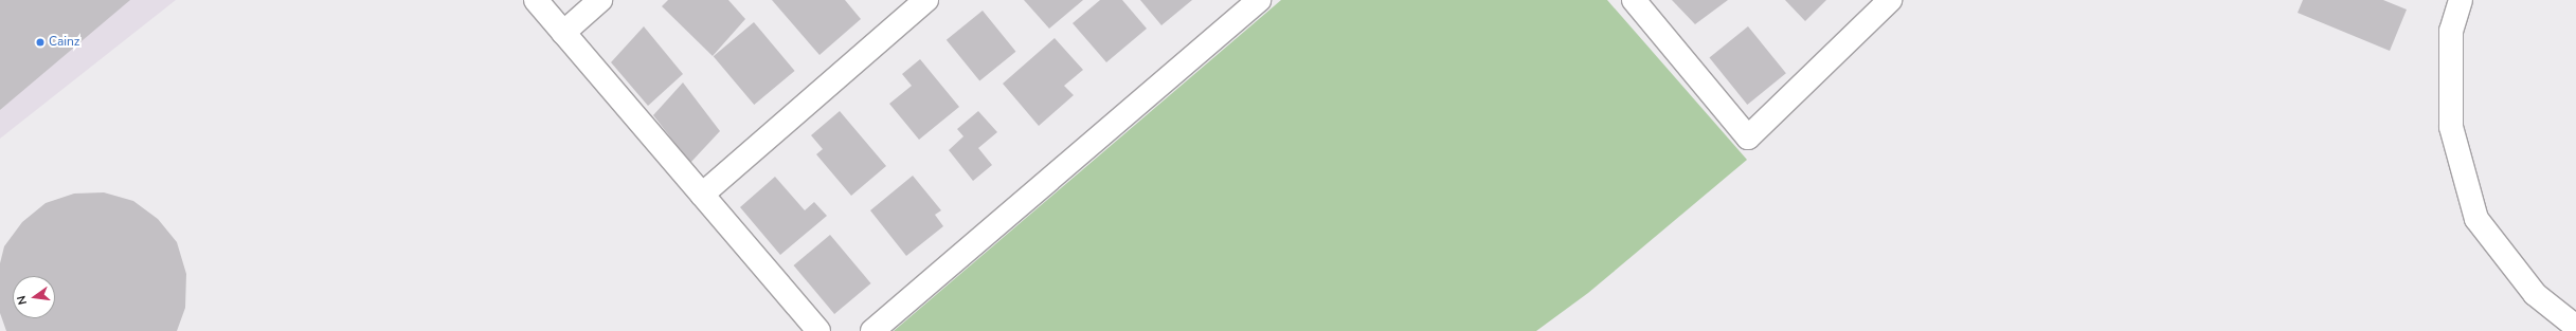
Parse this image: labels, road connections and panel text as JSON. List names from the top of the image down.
{
  "places": ["Cainz"],
  "north": "left"
}
